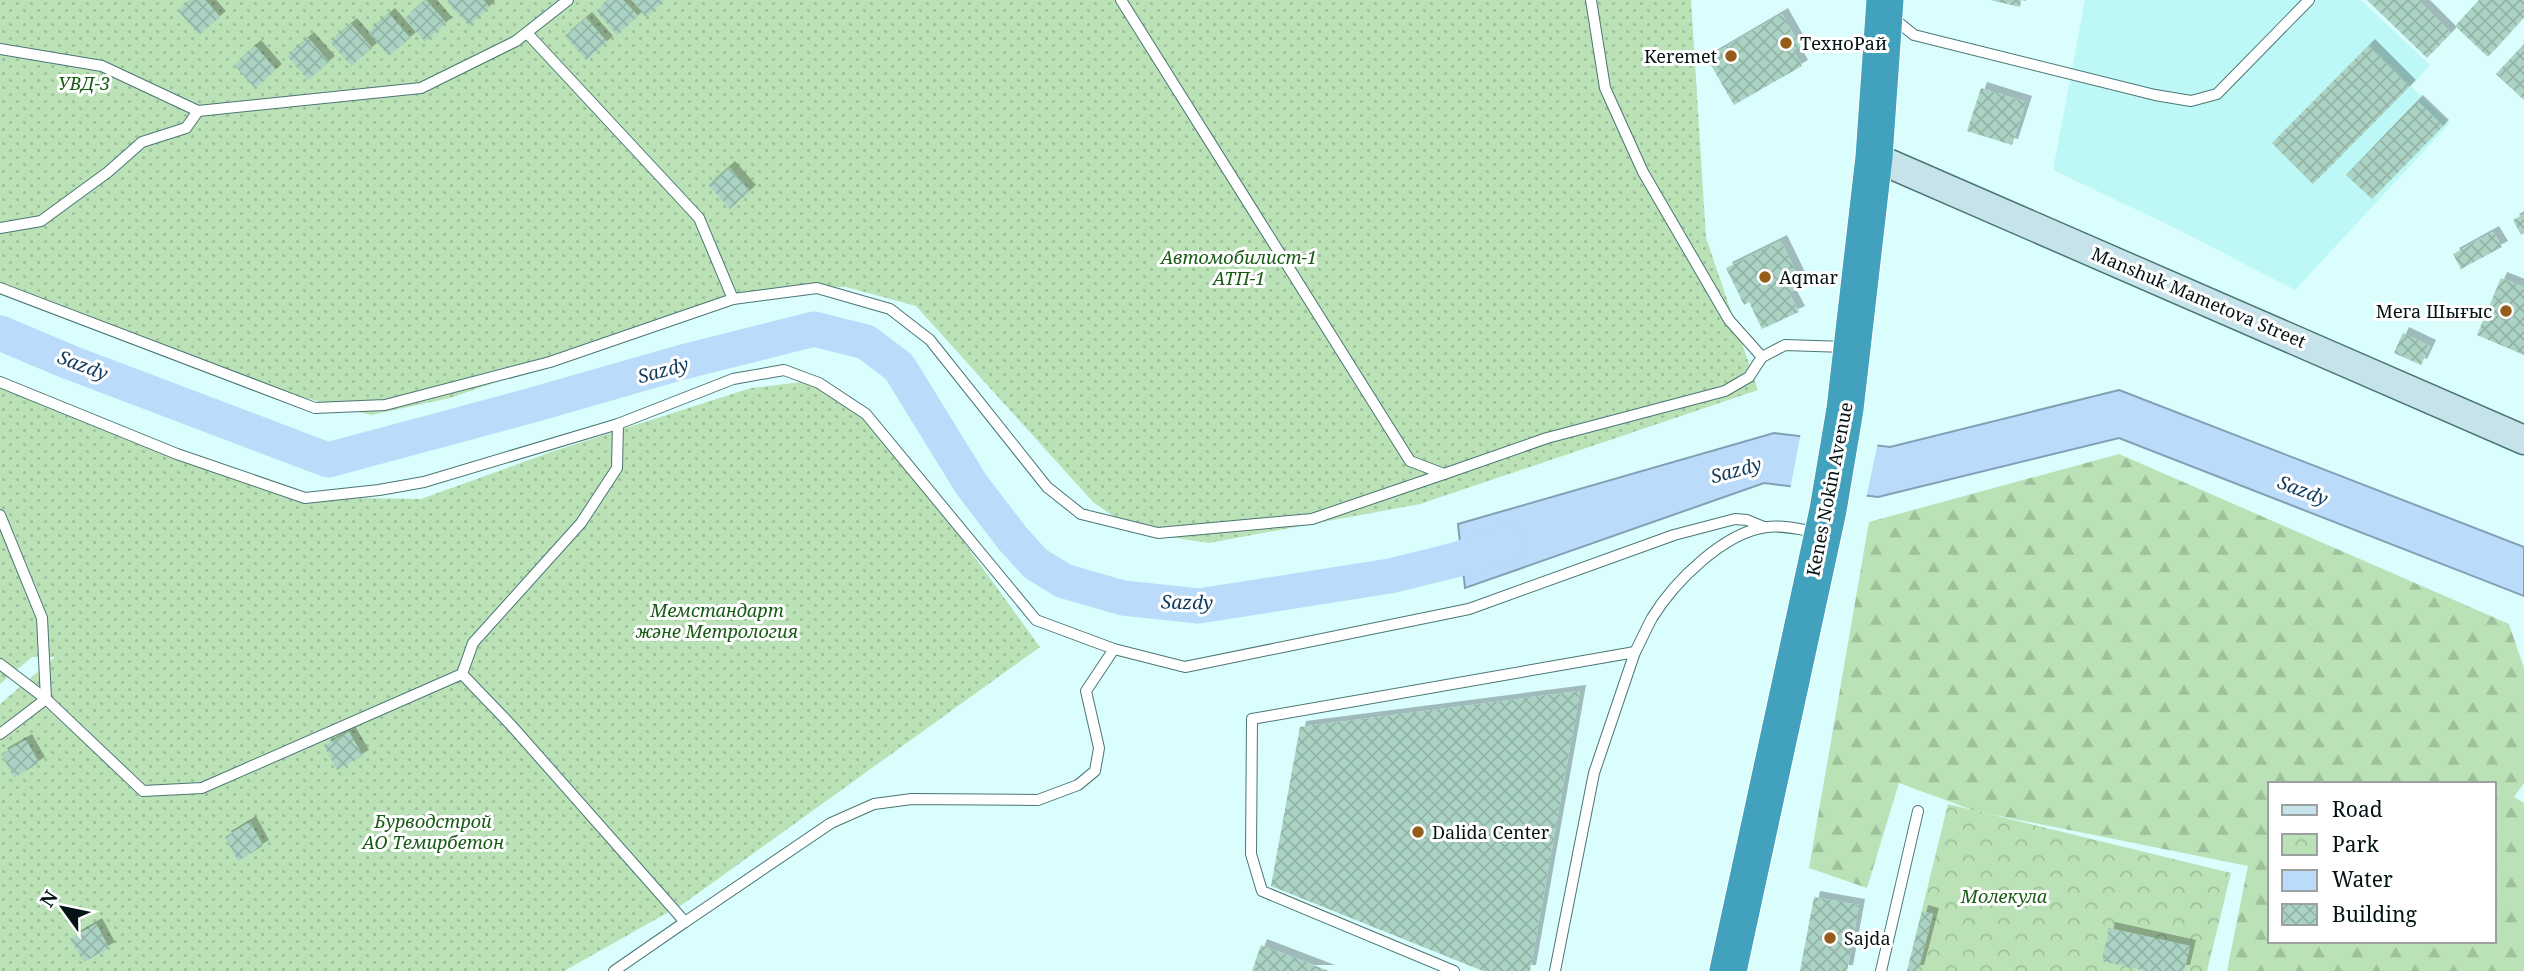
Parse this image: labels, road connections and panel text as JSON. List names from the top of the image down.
{
  "streets": {
    "highway": ["Kenes Nokin Avenue"],
    "main road": ["Manshuk Mametova Street"]
  },
  "crossings": [
    ["Manshuk Mametova Street", "Kenes Nokin Avenue"]
  ],
  "water": ["Sazdy"],
  "parks": [
    "УВД-3",
    "Автомобилист-1 АТП-1",
    "Мемстандарт және Метрология",
    "Бурводстрой АО Темирбетон",
    "Молекула"
  ],
  "places": [
    "ТехноРай",
    "Keremet",
    "Aqmar",
    "Мега Шығыс",
    "Dalida Center",
    "Sajda"
  ],
  "legend": [
    "Road",
    "Park",
    "Water",
    "Building"
  ],
  "north": "top left"
}
